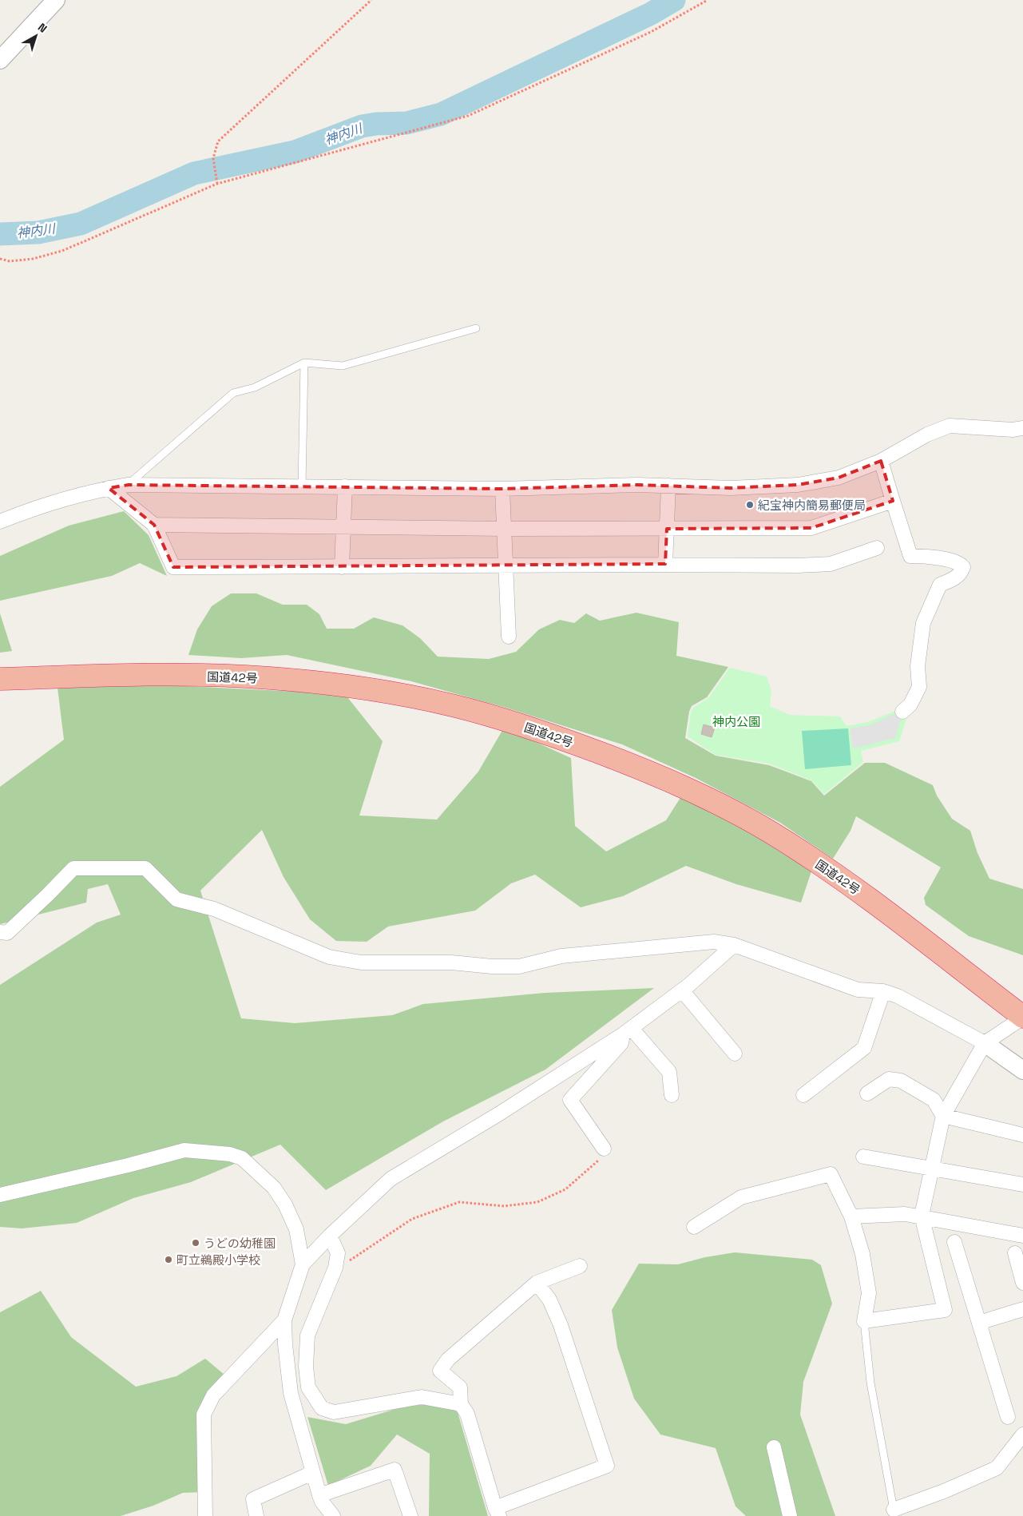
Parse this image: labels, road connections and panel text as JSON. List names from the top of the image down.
{
  "streets": {
    "highway": ["国道42号"]
  },
  "water": ["神内川"],
  "parks": ["神内公園"],
  "places": ["紀宝神内簡易郵便局", "うどの幼稚園", "町立鵜殿小学校"],
  "north": "top right"
}
